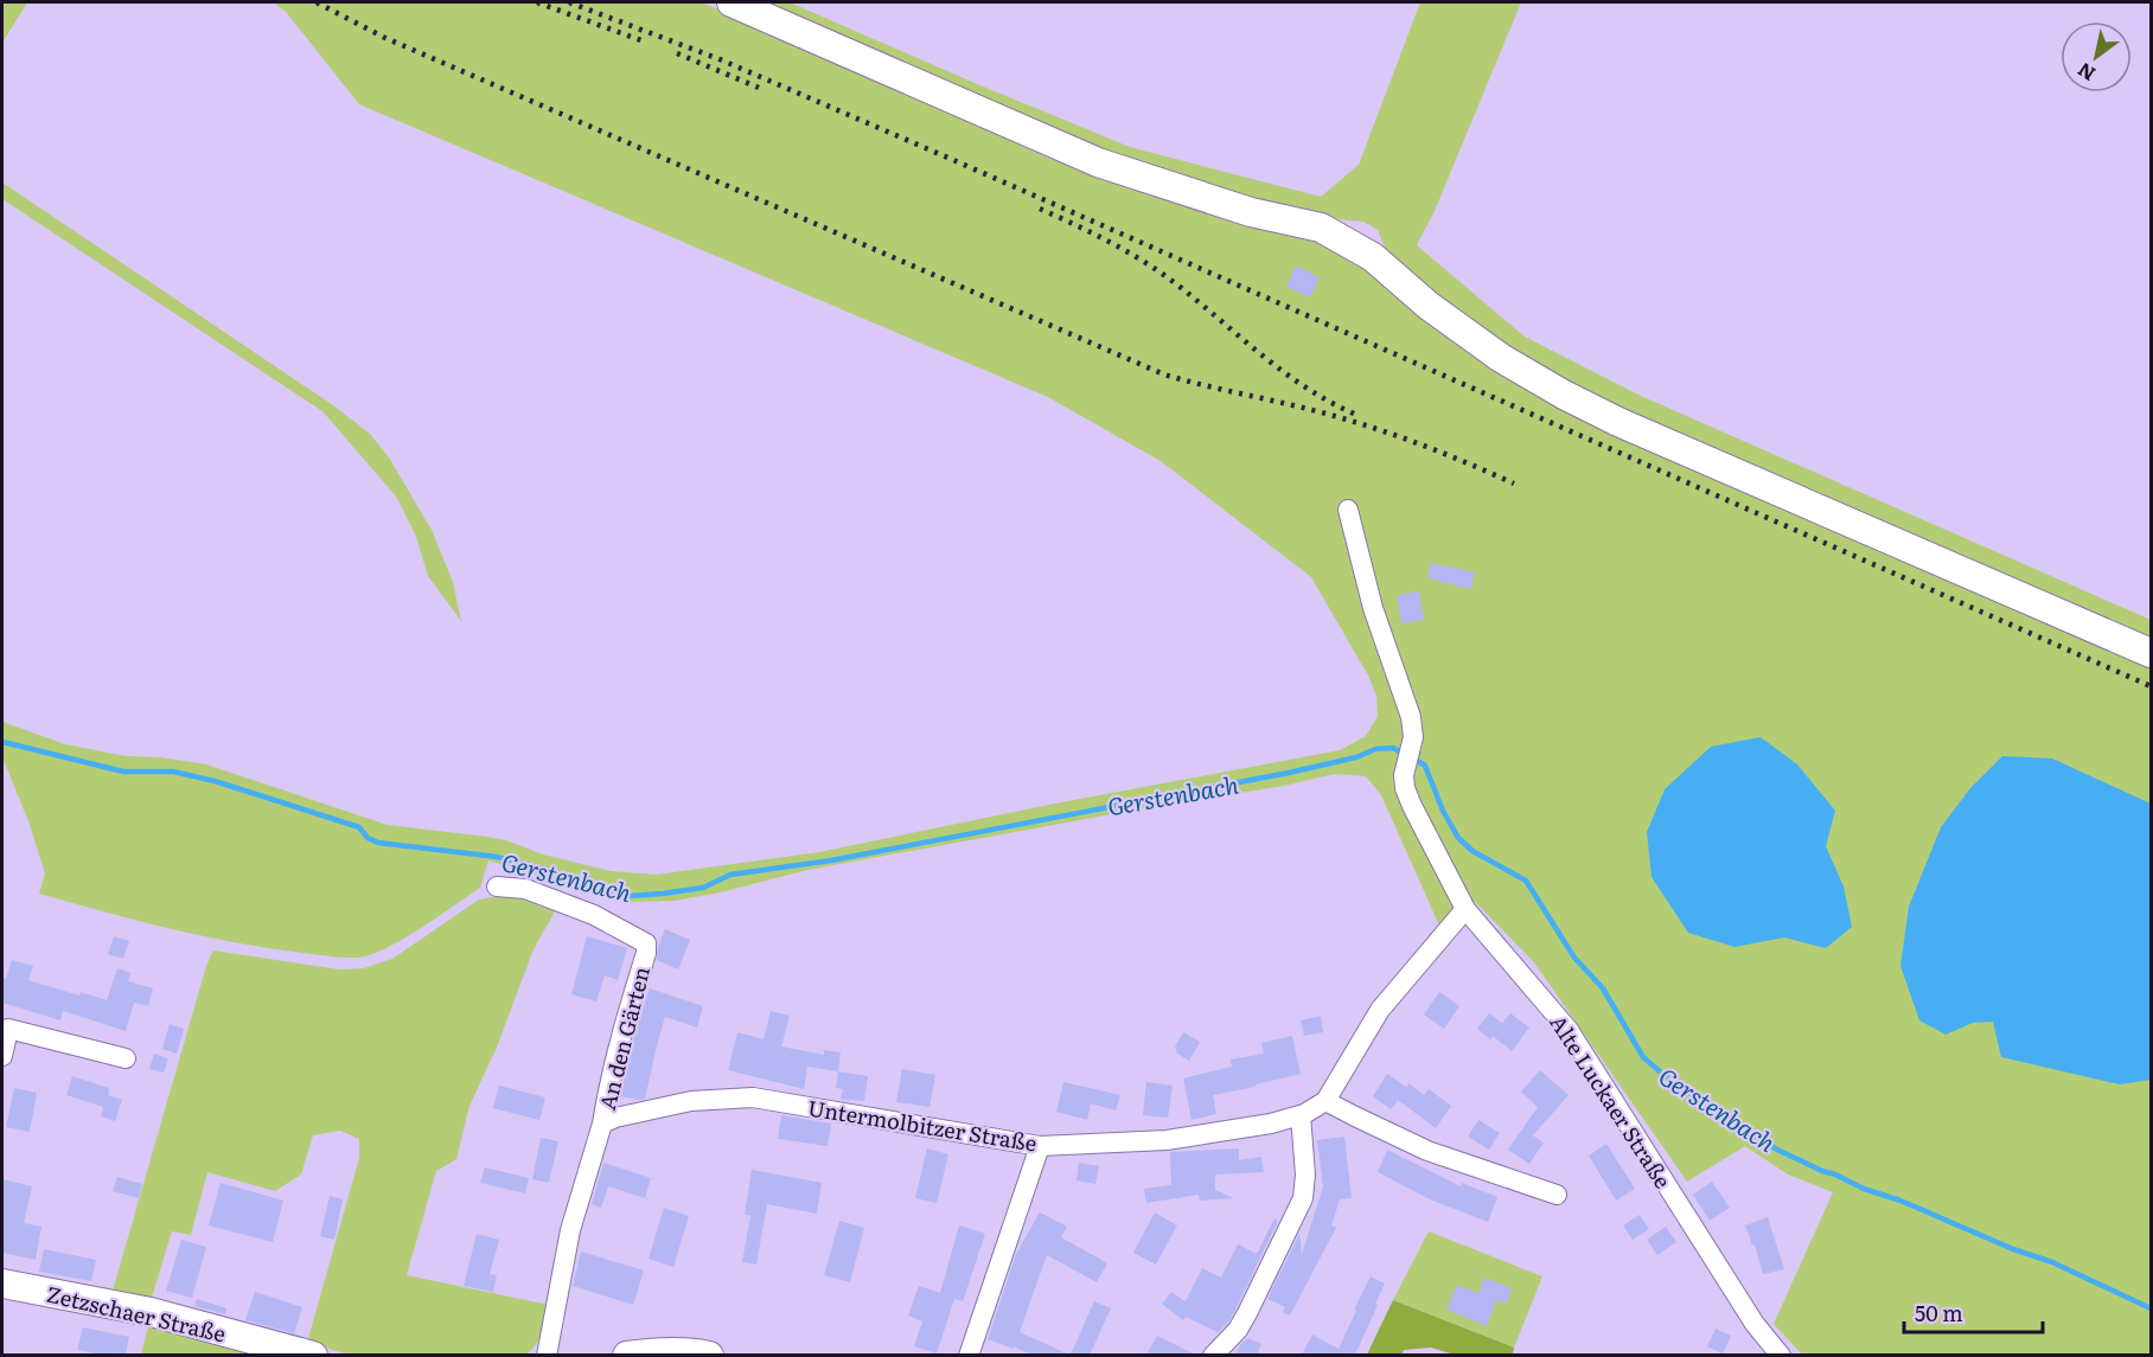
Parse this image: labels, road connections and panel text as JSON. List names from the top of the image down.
{
  "streets": {
    "street": [
      "An den Gärten",
      "Alte Luckaer Straße",
      "Untermolbitzer Straße",
      "Zetzschaer Straße"
    ]
  },
  "crossings": [
    ["An den Gärten", "Untermolbitzer Straße"],
    ["Alte Luckaer Straße", "Untermolbitzer Straße"]
  ],
  "water": ["Gerstenbach"],
  "scale_bar": "50 m",
  "north": "bottom left"
}
